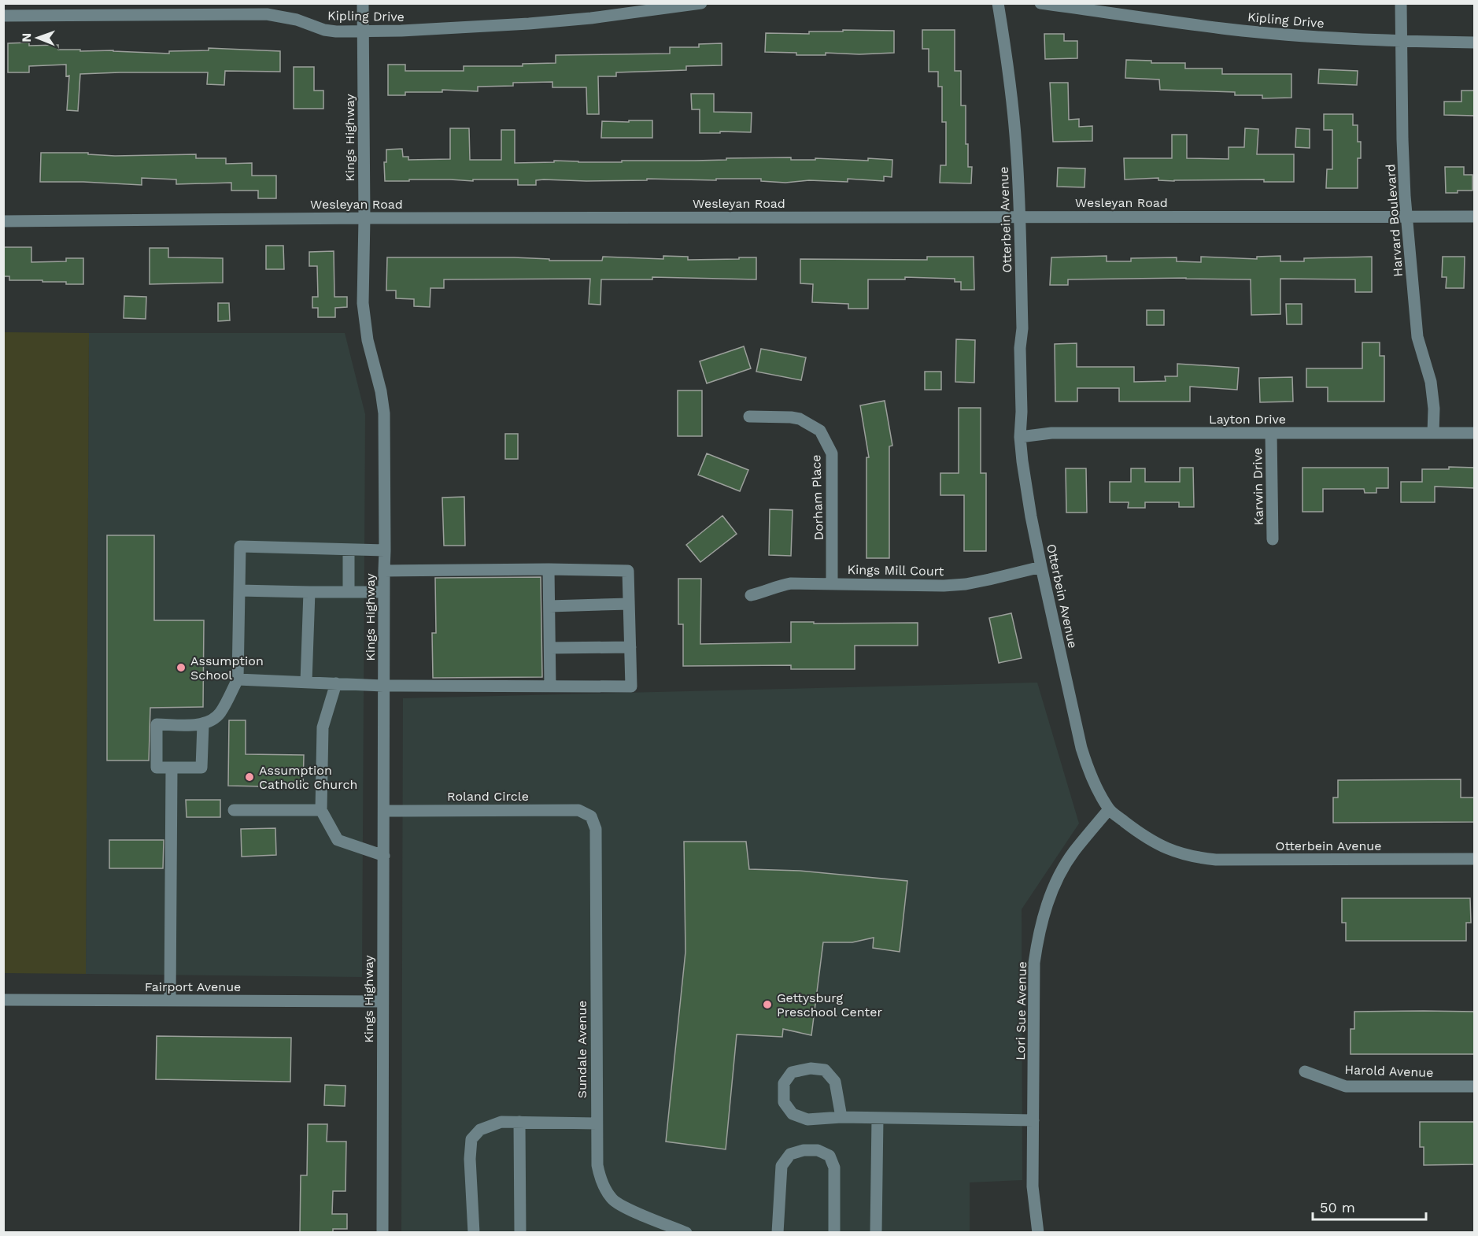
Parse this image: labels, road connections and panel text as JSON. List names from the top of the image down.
{
  "streets": {
    "street": [
      "Kipling Drive",
      "Kings Highway",
      "Wesleyan Road",
      "Otterbein Avenue",
      "Harvard Boulevard",
      "Layton Drive",
      "Karwin Drive",
      "Dorham Place",
      "Kings Mill Court",
      "Roland Circle",
      "Fairport Avenue",
      "Lori Sue Avenue",
      "Sundale Avenue",
      "Harold Avenue"
    ]
  },
  "crossings": [
    ["Kipling Drive", "Kings Highway"],
    ["Kipling Drive", "Harvard Boulevard"],
    ["Kings Highway", "Wesleyan Road"],
    ["Kings Highway", "Roland Circle"],
    ["Kings Highway", "Fairport Avenue"],
    ["Wesleyan Road", "Otterbein Avenue"],
    ["Wesleyan Road", "Harvard Boulevard"],
    ["Otterbein Avenue", "Layton Drive"],
    ["Otterbein Avenue", "Kings Mill Court"],
    ["Otterbein Avenue", "Lori Sue Avenue"],
    ["Harvard Boulevard", "Layton Drive"],
    ["Layton Drive", "Karwin Drive"],
    ["Dorham Place", "Kings Mill Court"],
    ["Roland Circle", "Sundale Avenue"]
  ],
  "places": ["Assumption School", "Assumption Catholic Church", "Gettysburg Preschool Center"],
  "scale_bar": "50 m",
  "north": "left"
}
